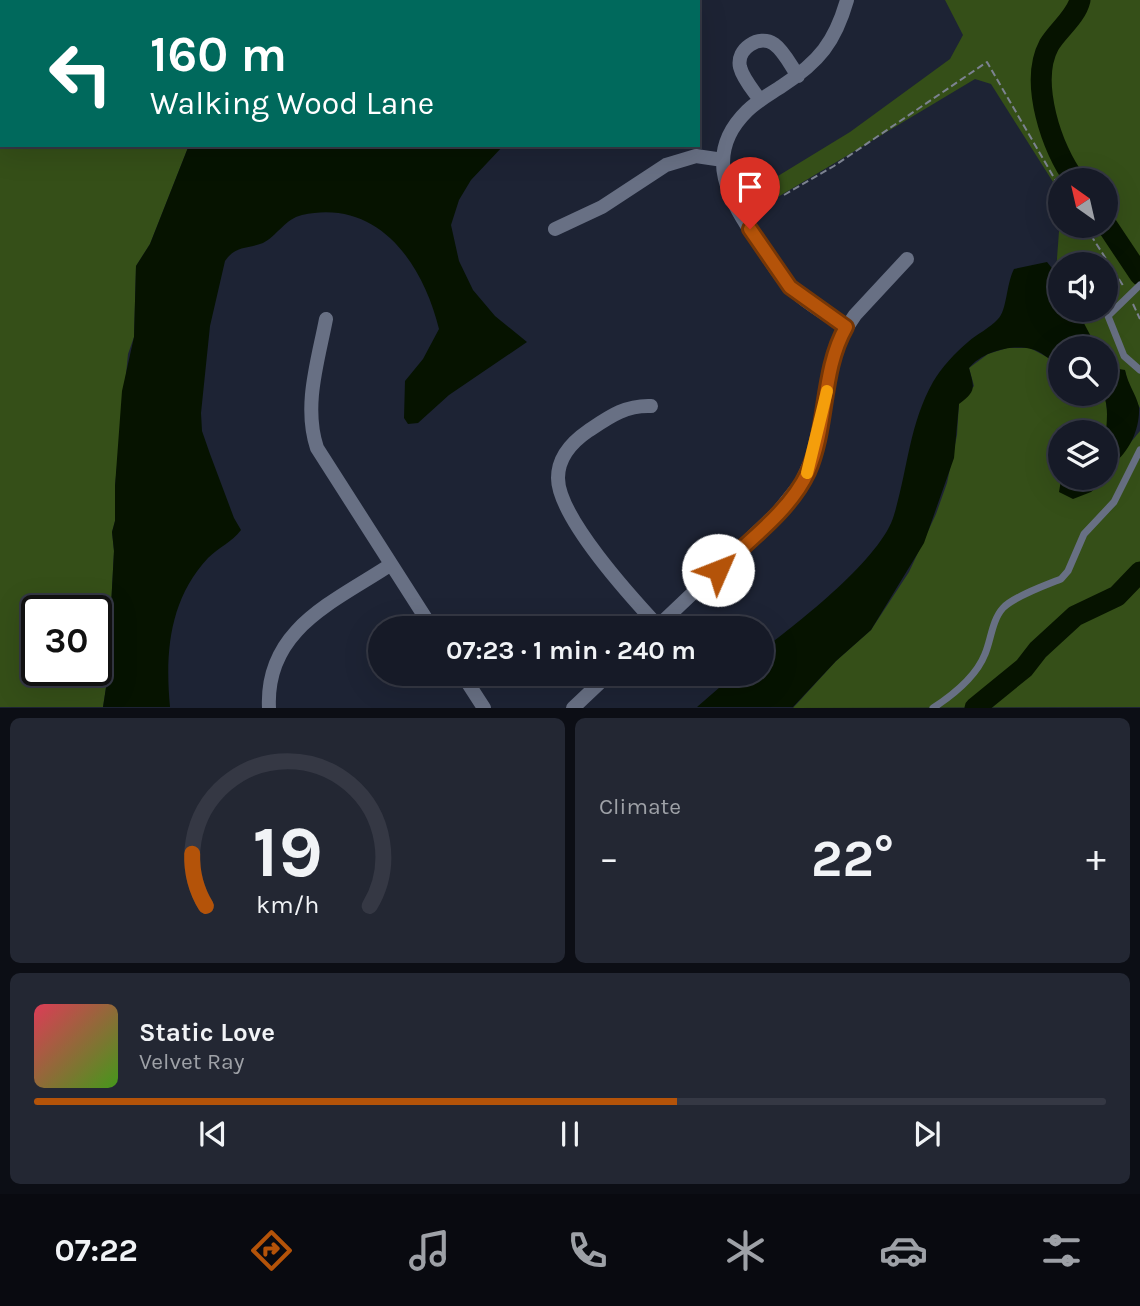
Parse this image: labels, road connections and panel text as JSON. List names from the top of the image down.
{
  "north": "top left",
  "page": {
    "turn": ["160 m", "Walking Wood Lane"],
    "limit": "30",
    "trip": "07:23 · 1 min · 240 m",
    "tile": "Climate",
    "heat": ["−", "22°", "+"],
    "song": ["Static Love", "Velvet Ray"],
    "tabs": "07:22",
    "gauge": ["19", "km/h"]
  }
}
